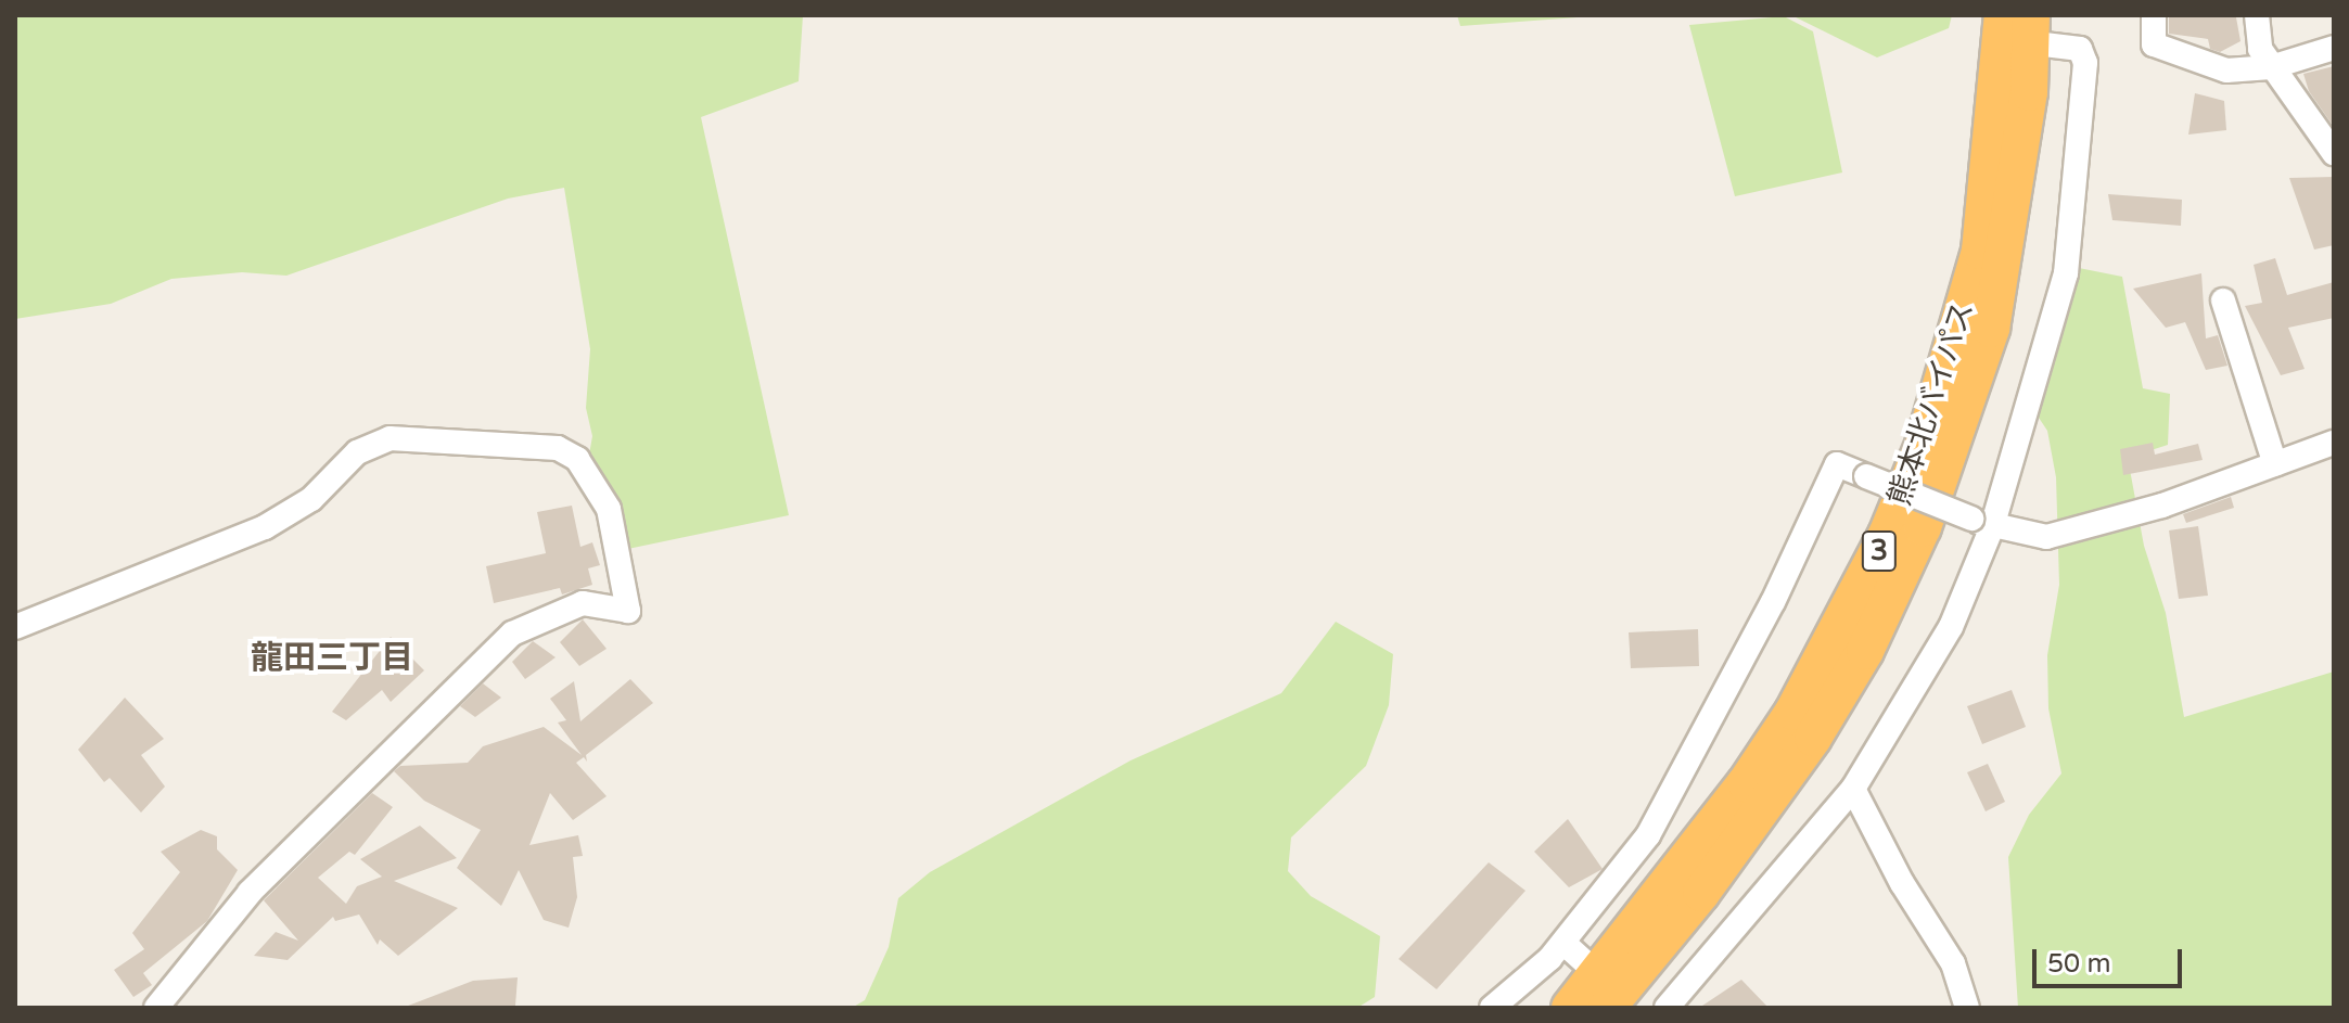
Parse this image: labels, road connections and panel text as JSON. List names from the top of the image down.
{
  "streets": {
    "highway": ["熊本北バイパス", "3"]
  },
  "districts": ["龍田三丁目"],
  "scale_bar": "50 m"
}
